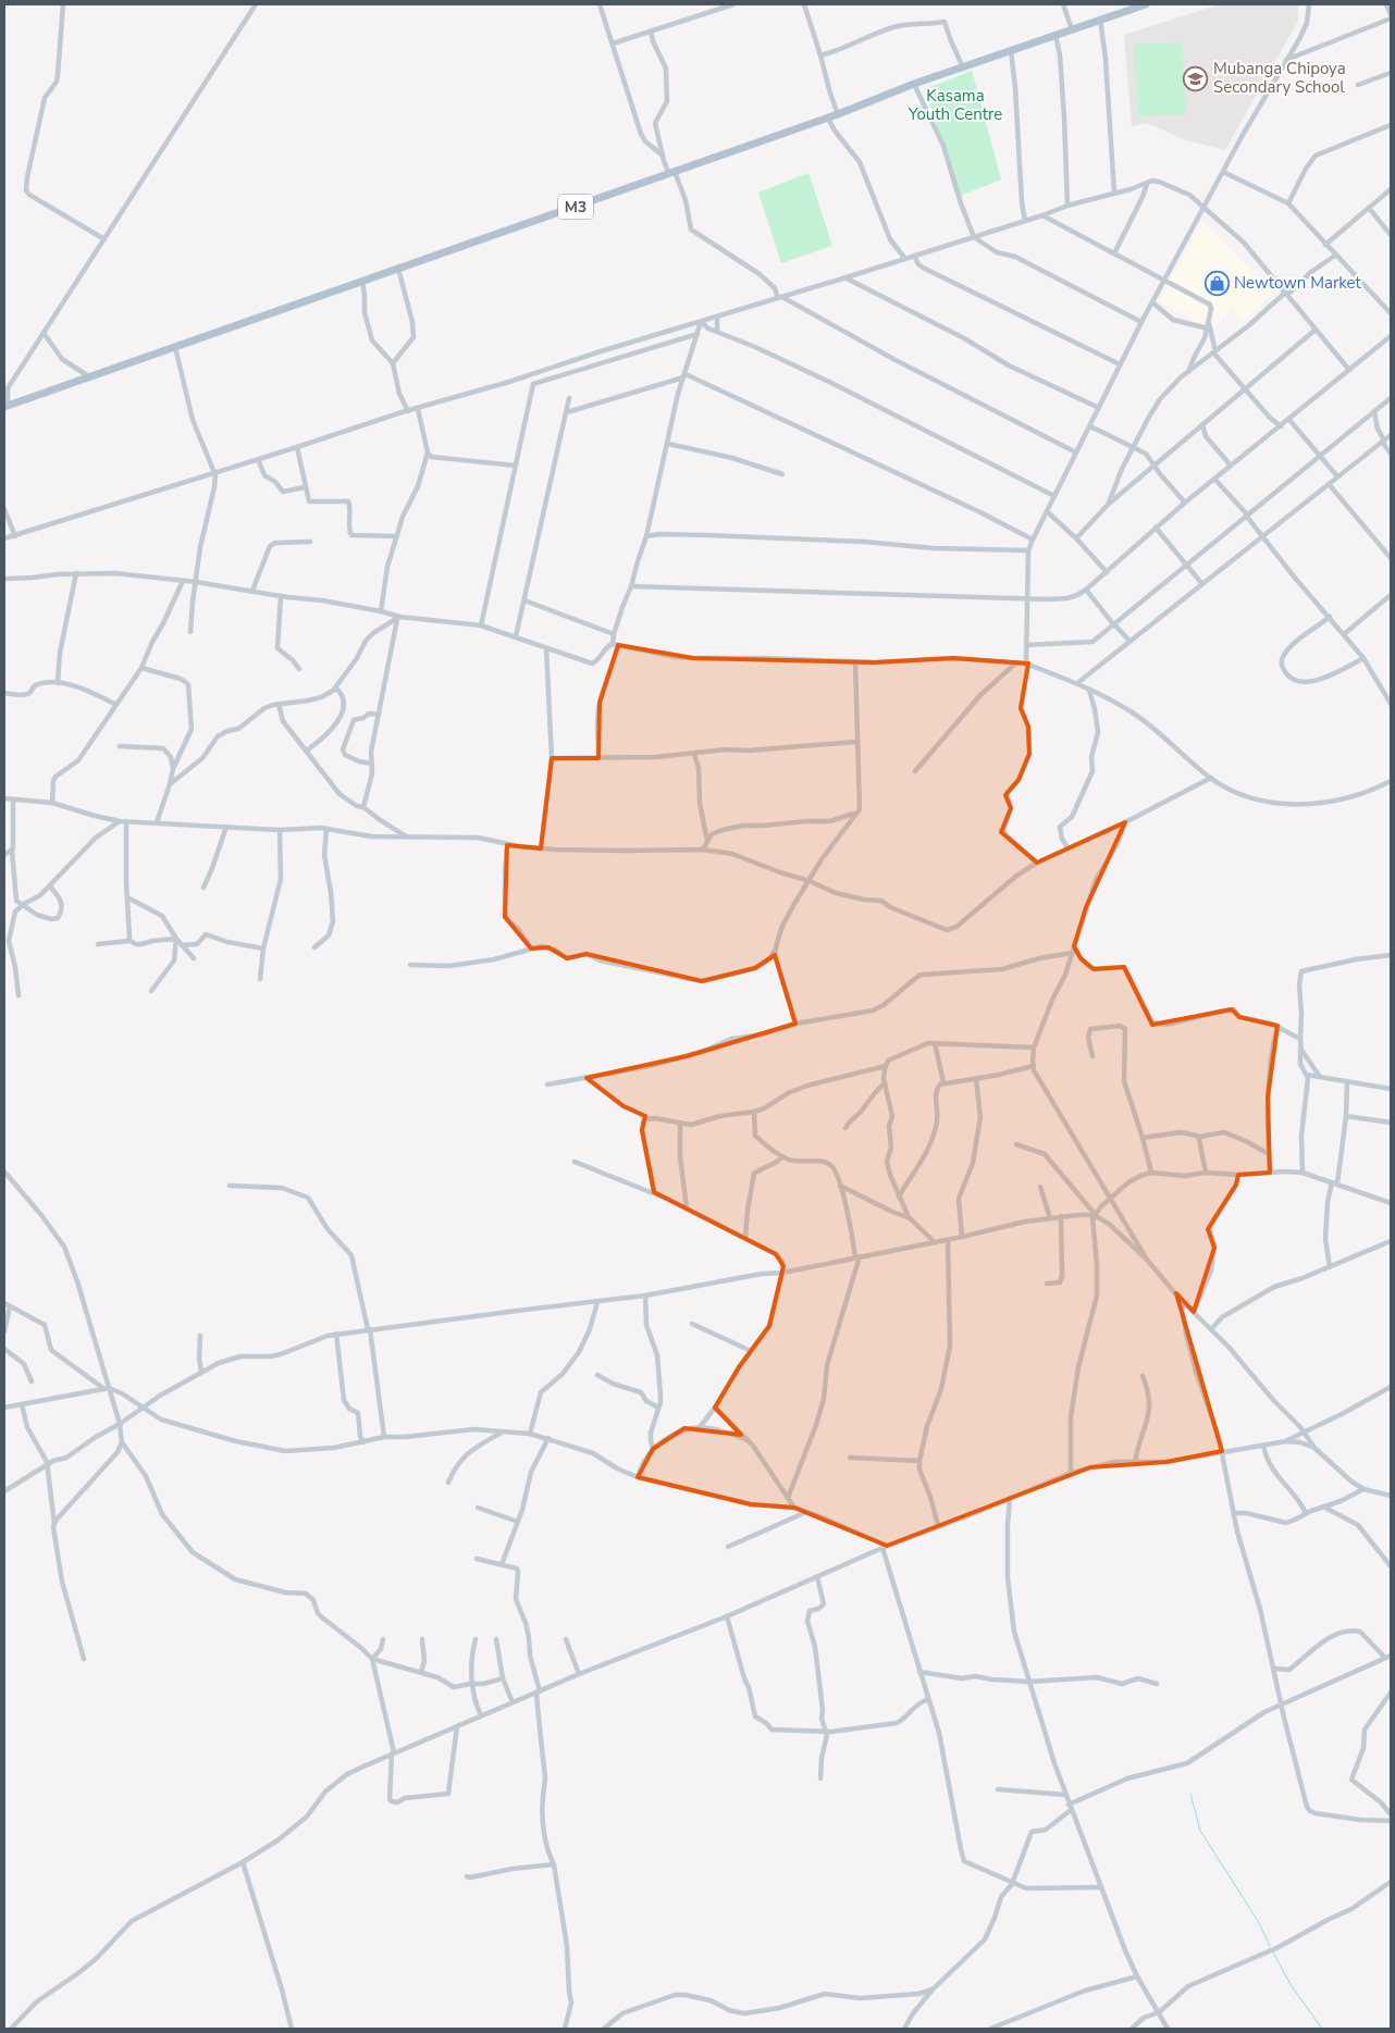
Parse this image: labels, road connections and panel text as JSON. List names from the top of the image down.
{
  "streets": {
    "main road": ["M3"]
  },
  "parks": ["Kasama Youth Centre"],
  "places": {
    "school or university": ["Mubanga Chipoya Secondary School"],
    "shop": ["Newtown Market"]
  }
}
